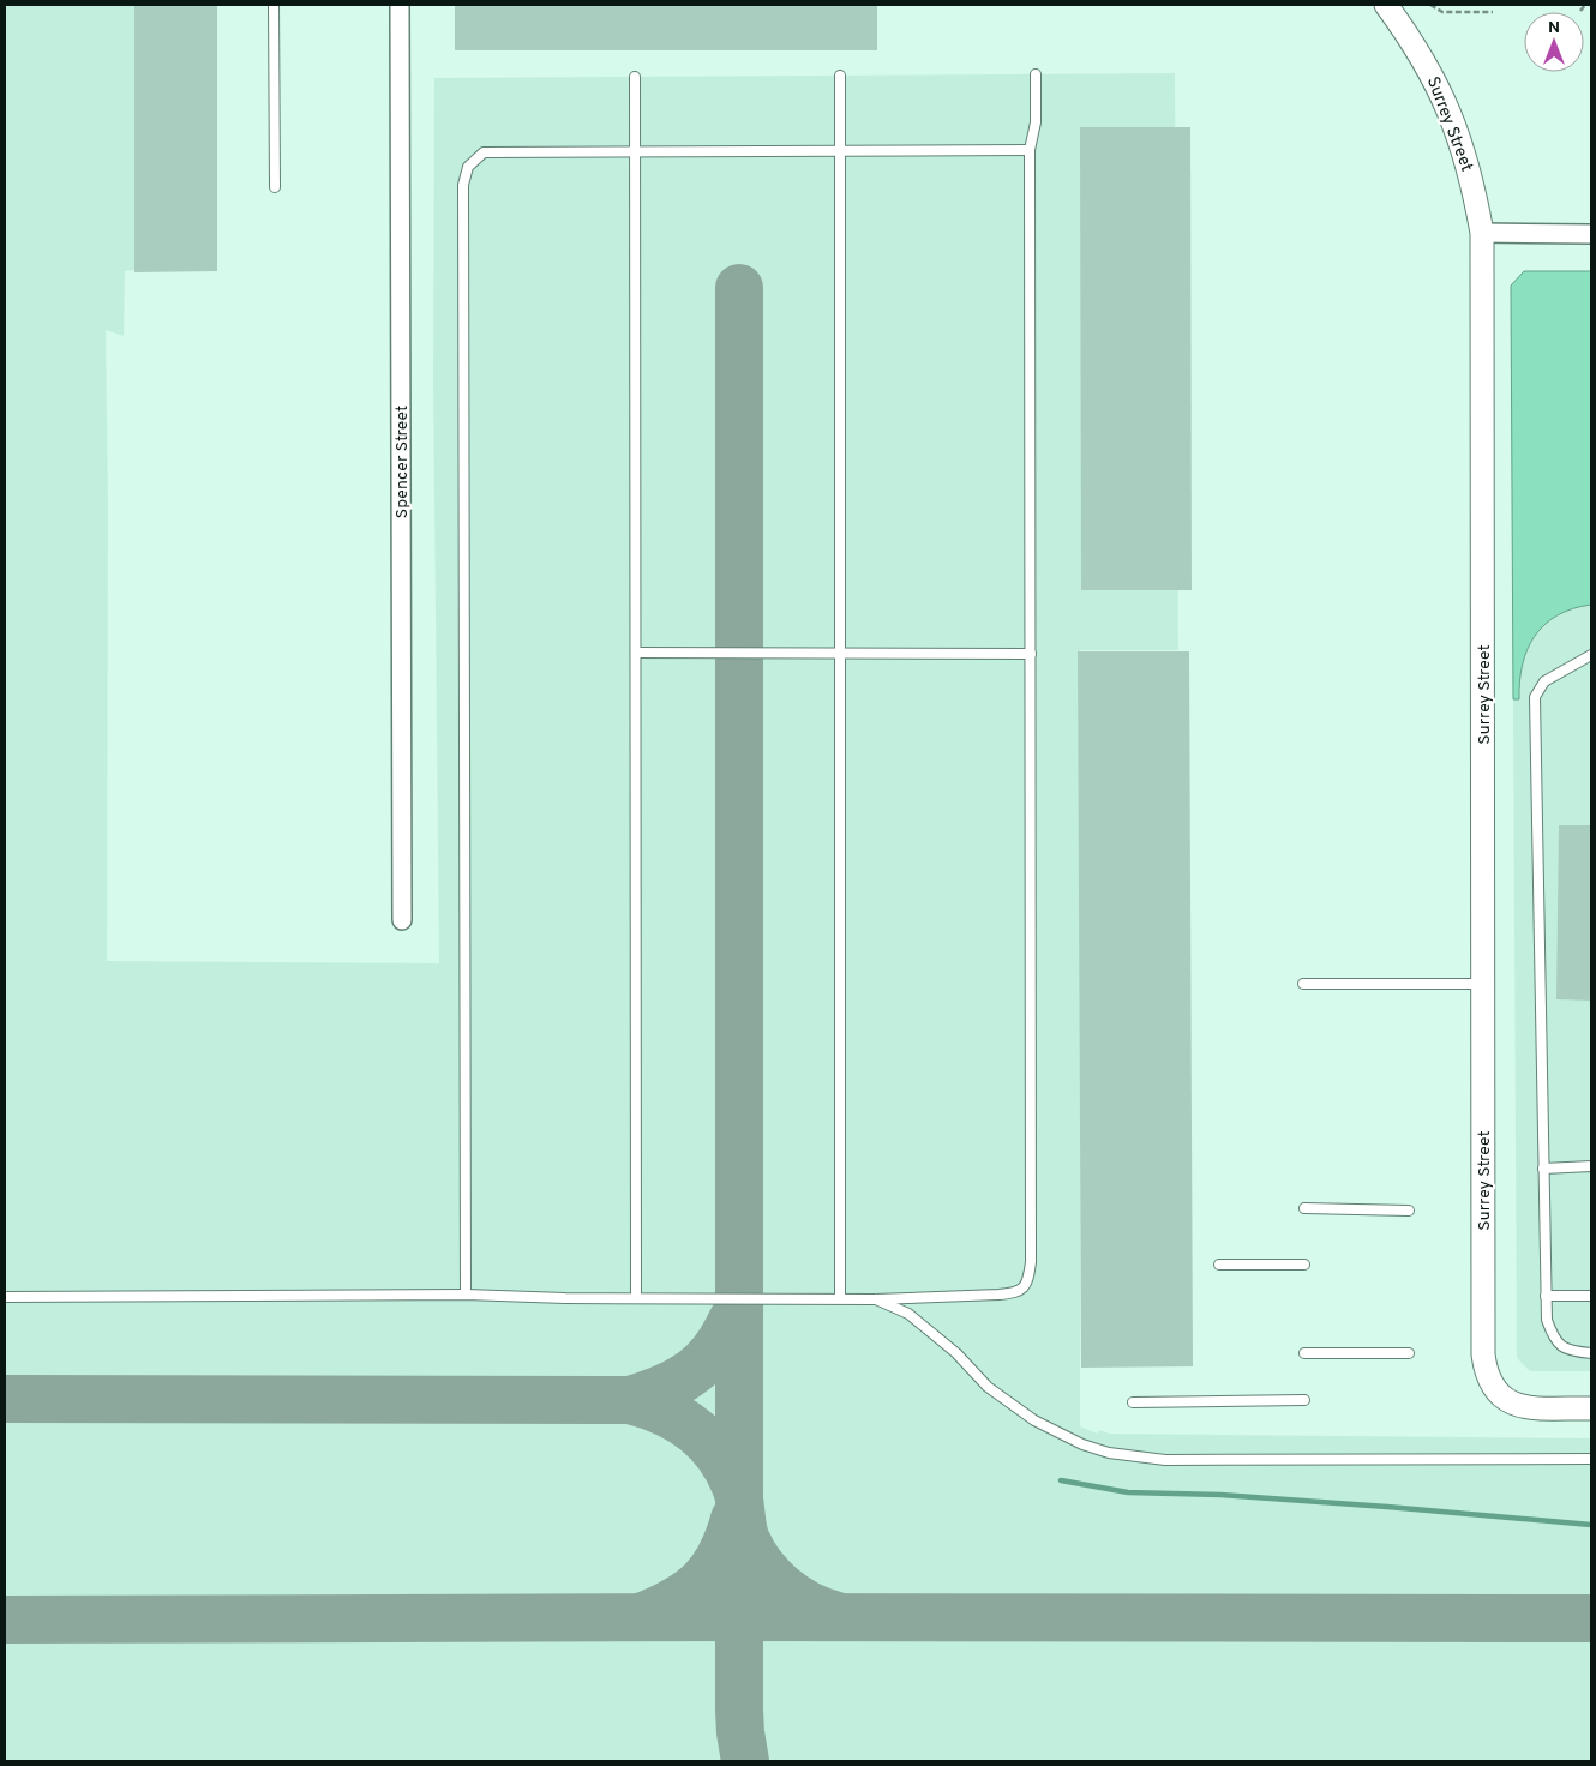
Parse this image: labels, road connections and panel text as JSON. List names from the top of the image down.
{
  "streets": {
    "street": ["Surrey Street", "Spencer Street"]
  },
  "north": "top"
}
